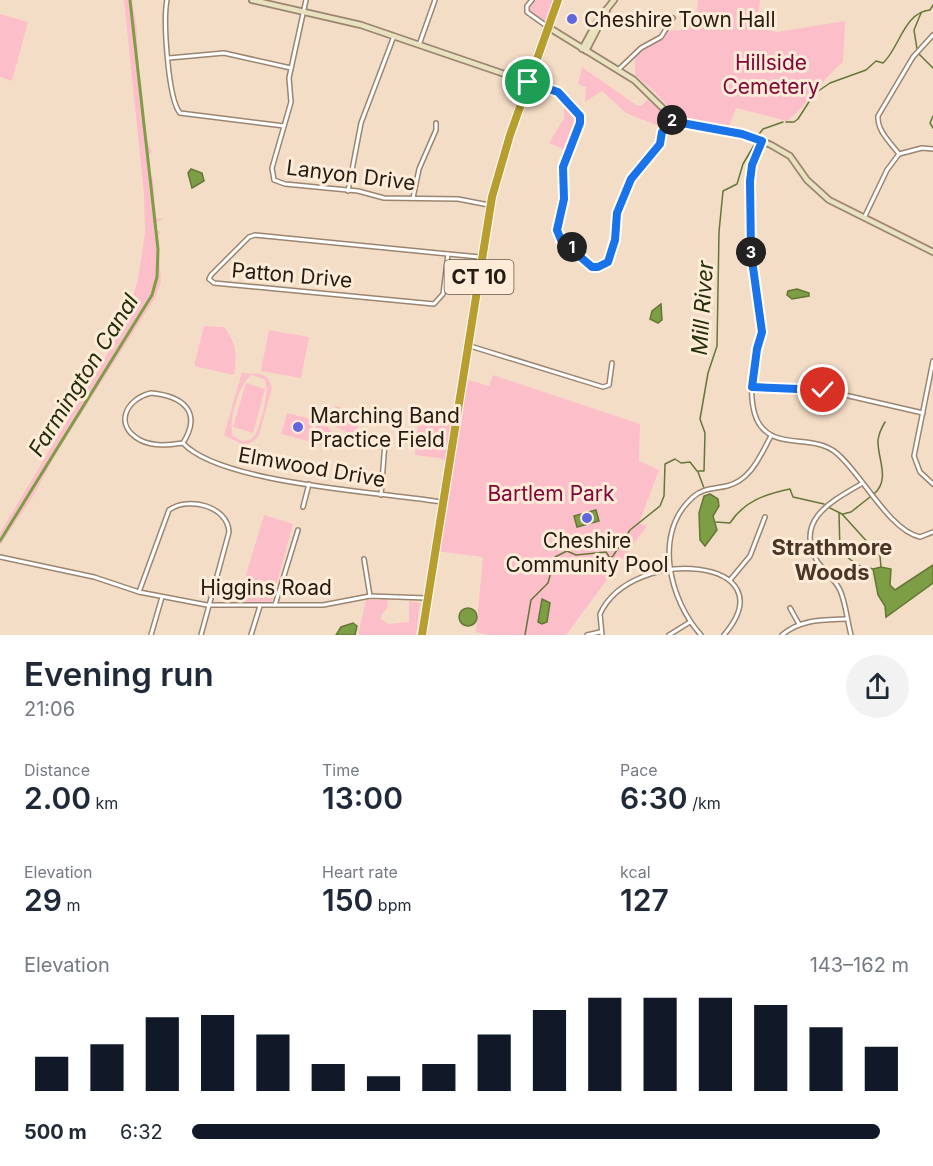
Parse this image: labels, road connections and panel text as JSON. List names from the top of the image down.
{
  "streets": {
    "highway": ["CT 10"],
    "street": [
      "Lanyon Drive",
      "Patton Drive",
      "Elmwood Drive",
      "Higgins Road"
    ]
  },
  "crossings": [
    ["Lanyon Drive", "CT 10"],
    ["Patton Drive", "CT 10"],
    ["CT 10", "Elmwood Drive"],
    ["CT 10", "Higgins Road"]
  ],
  "districts": ["Strathmore Woods"],
  "water": ["Mill River", "Farmington Canal"],
  "parks": ["Hillside Cemetery", "Bartlem Park"],
  "places": ["Cheshire Town Hall", "Marching Band Practice Field", "Cheshire Community Pool"],
  "page": {
    "pins": ["2", "1", "3"],
    "heading": ["Evening run", "21:06"],
    "stats": [
      ["Distance", "2.00 km"],
      ["Time", "13:00"],
      ["Pace", "6:30 /km"],
      ["Elevation", "29 m"],
      ["Heart rate", "150 bpm"],
      ["kcal", "127"]
    ],
    "chart": ["Elevation", "143–162 m"],
    "list": [
      {
        "name": "500 m",
        "note": "6:32"
      }
    ]
  }
}
